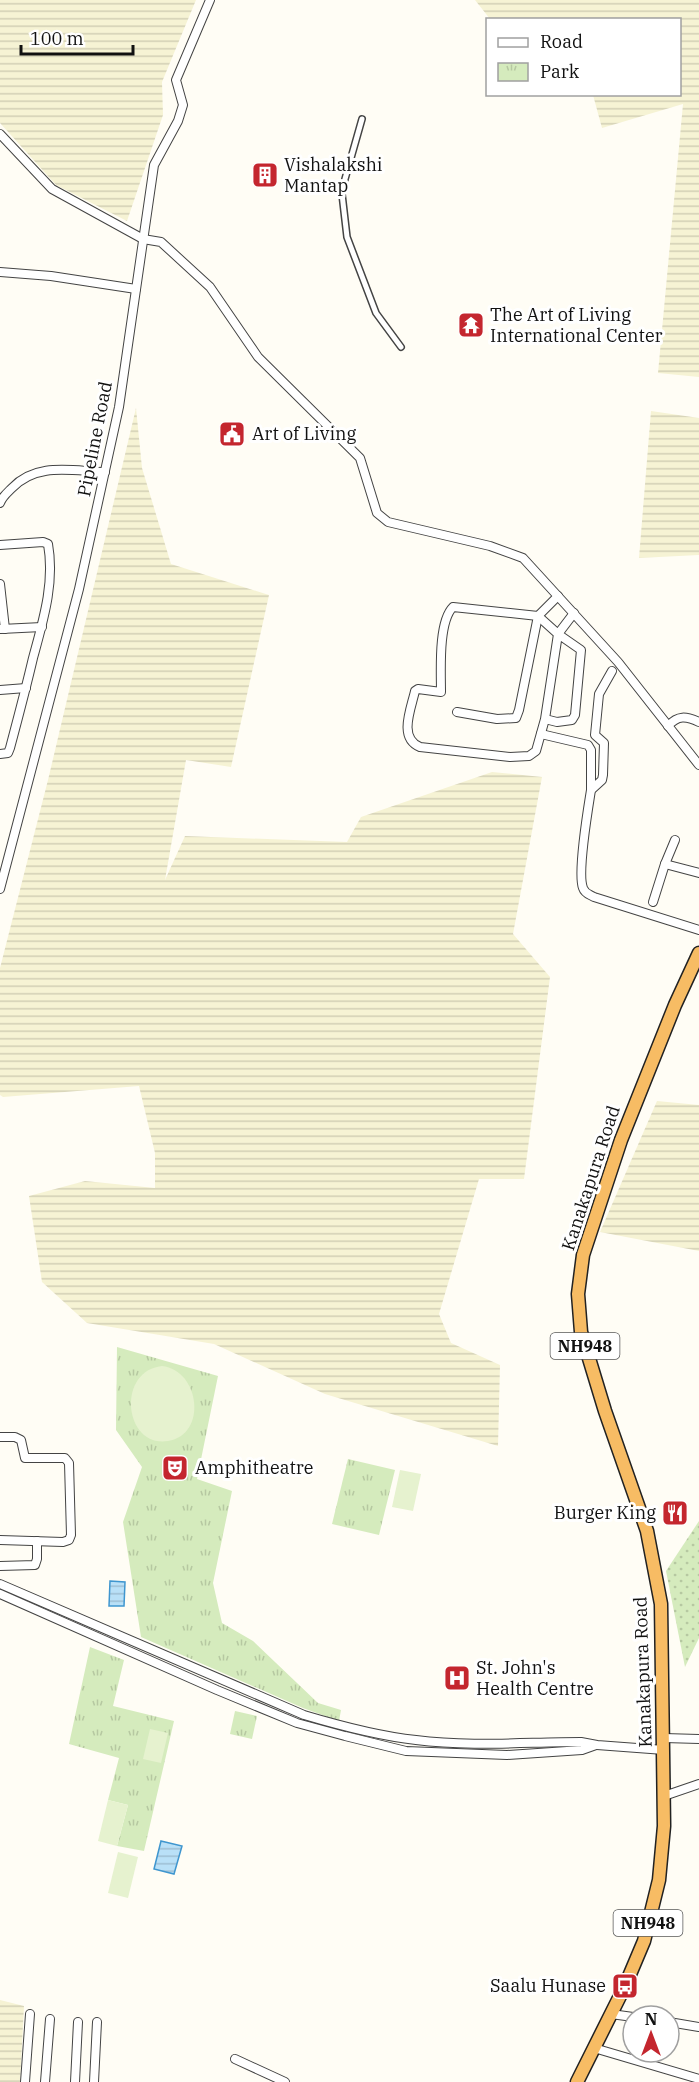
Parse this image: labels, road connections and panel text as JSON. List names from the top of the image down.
{
  "streets": {
    "highway": ["Kanakapura Road", "NH948"],
    "street": ["Pipeline Road"]
  },
  "places": {
    "building": ["Vishalakshi Mantap"],
    "temple": ["The Art of Living International Center"],
    "public building": ["Art of Living"],
    "theatre": ["Amphitheatre"],
    "restaurant": ["Burger King"],
    "hospital": ["St. John's Health Centre"],
    "bus stop": ["Saalu Hunase"]
  },
  "legend": ["Road", "Park"],
  "scale_bar": "100 m",
  "north": "top"
}
